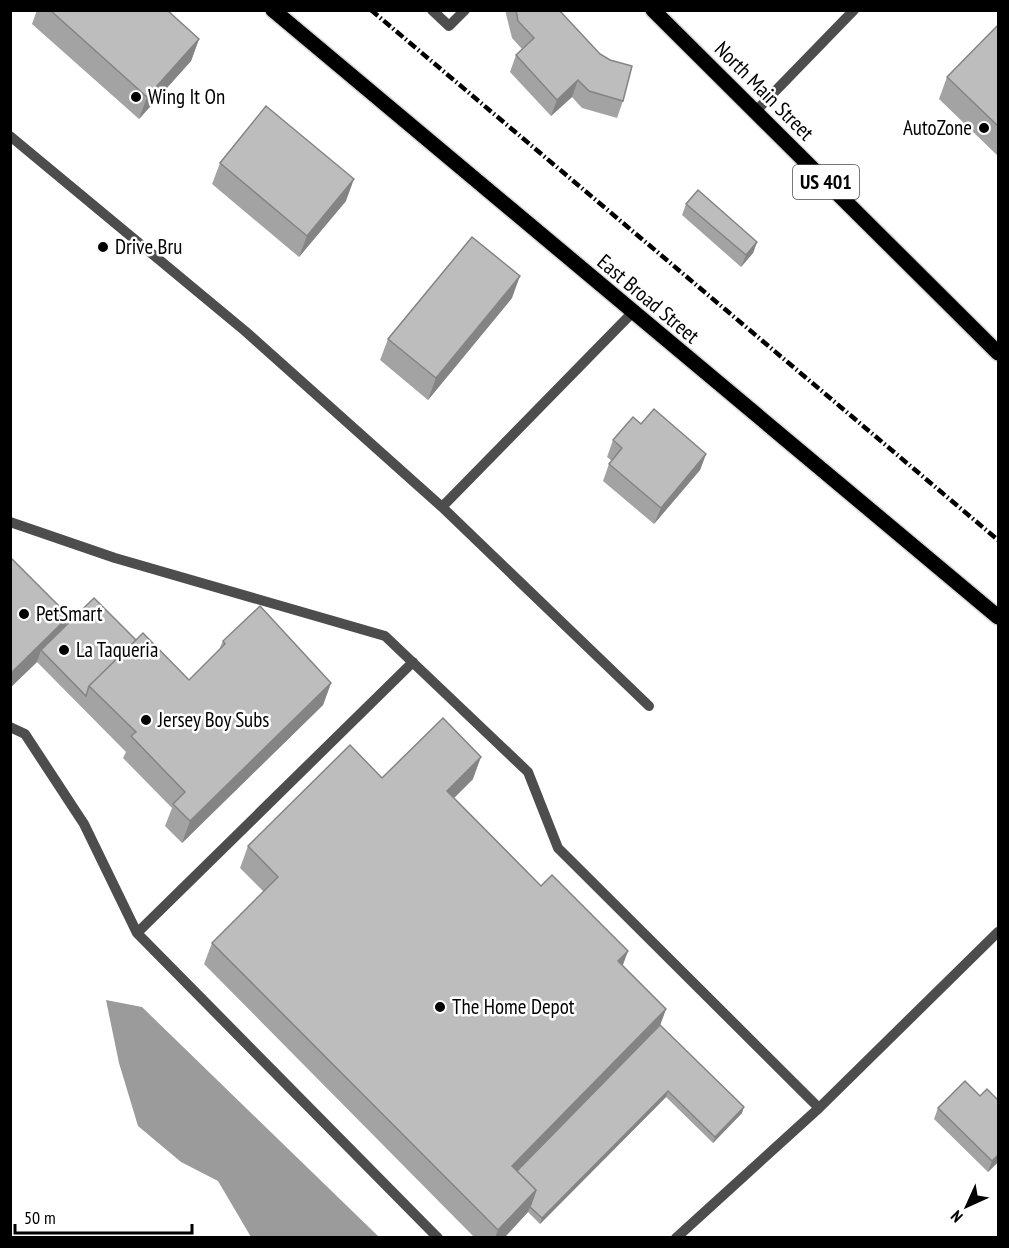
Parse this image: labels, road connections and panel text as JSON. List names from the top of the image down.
{
  "streets": {
    "main road": ["North Main Street", "US 401", "East Broad Street"]
  },
  "places": [
    "Wing It On",
    "AutoZone",
    "Drive Bru",
    "PetSmart",
    "La Taqueria",
    "Jersey Boy Subs",
    "The Home Depot"
  ],
  "scale_bar": "50 m",
  "north": "bottom left"
}
